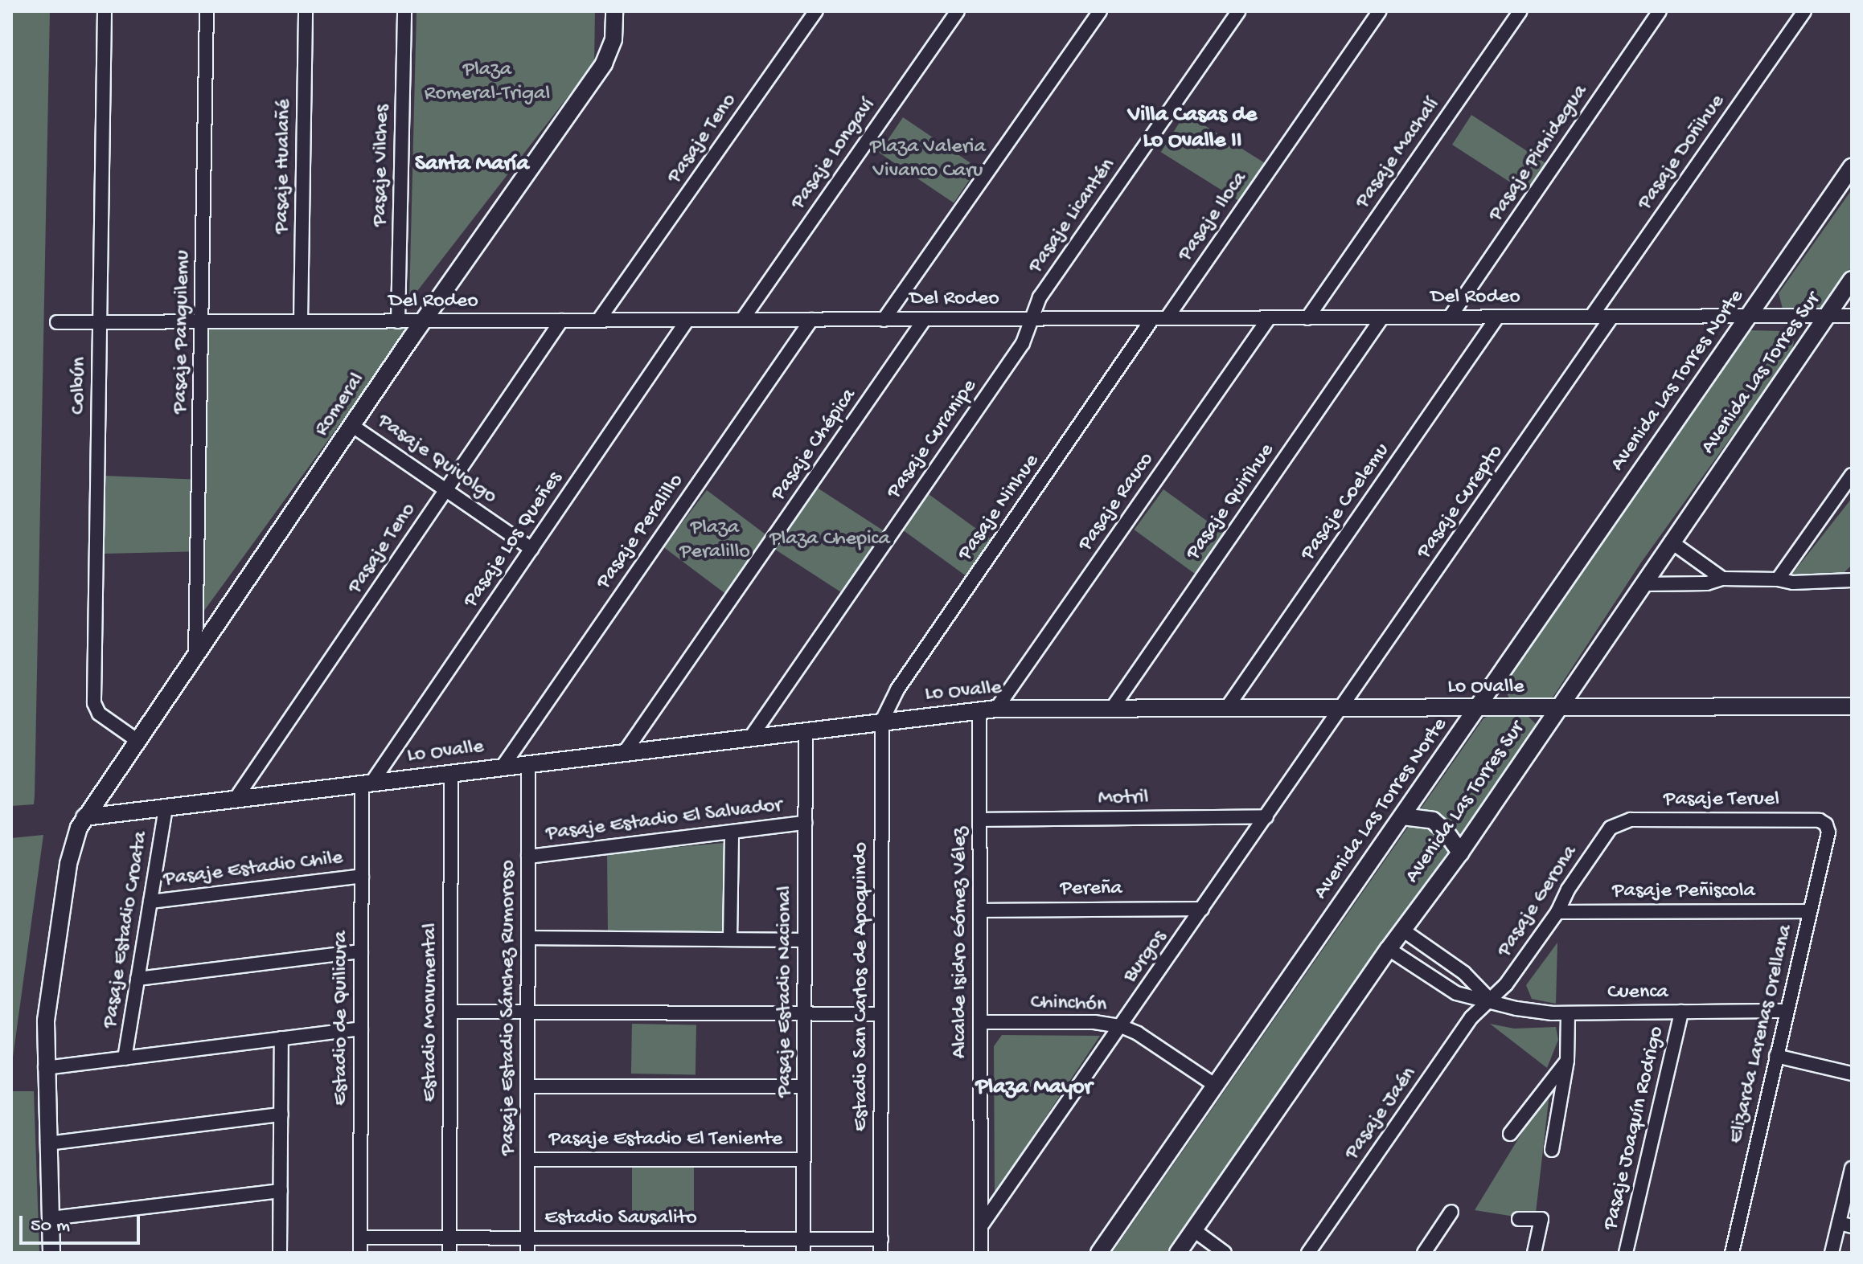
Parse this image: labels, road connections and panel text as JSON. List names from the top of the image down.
{
  "streets": {
    "street": [
      "Pasaje Teno",
      "Pasaje Doñihue",
      "Pasaje Machalí",
      "Pasaje Pichidegua",
      "Pasaje Longaví",
      "Pasaje Vilches",
      "Pasaje Hualañé",
      "Pasaje Licantén",
      "Pasaje Iloca",
      "Del Rodeo",
      "Pasaje Panguilemu",
      "Avenida Las Torres Sur",
      "Avenida Las Torres Norte",
      "Colbún",
      "Romeral",
      "Pasaje Curanipe",
      "Pasaje Chépica",
      "Pasaje Quivolgo",
      "Pasaje Rauco",
      "Pasaje Quirihue",
      "Pasaje Coelemu",
      "Pasaje Curepto",
      "Pasaje Ninhue",
      "Pasaje Peralillo",
      "Pasaje Los Queñes",
      "Lo Ovalle",
      "Motril",
      "Pasaje Teruel",
      "Pasaje Estadio El Salvador",
      "Pasaje Estadio Chile",
      "Pereña",
      "Pasaje Peñiscola",
      "Pasaje Gerona",
      "Pasaje Estadio Croata",
      "Alcalde Isidro Gómez Vélez",
      "Burgos",
      "Estadio San Carlos de Apoquindo",
      "Pasaje Estadio Nacional",
      "Cuenca",
      "Chinchón",
      "Pasaje Estadio Sánchez Rumoroso",
      "Estadio Monumental",
      "Estadio de Quilicura",
      "Elizarda Larenas Orellana",
      "Pasaje Jaén",
      "Pasaje Joaquín Rodrigo",
      "Pasaje Estadio El Teniente",
      "Estadio Sausalito"
    ]
  },
  "crossings": [
    ["Pasaje Teno", "Del Rodeo"],
    ["Pasaje Teno", "Pasaje Quivolgo"],
    ["Pasaje Teno", "Lo Ovalle"],
    ["Pasaje Doñihue", "Del Rodeo"],
    ["Pasaje Machalí", "Del Rodeo"],
    ["Pasaje Pichidegua", "Del Rodeo"],
    ["Pasaje Longaví", "Del Rodeo"],
    ["Pasaje Vilches", "Del Rodeo"],
    ["Pasaje Hualañé", "Del Rodeo"],
    ["Pasaje Licantén", "Del Rodeo"],
    ["Pasaje Licantén", "Pasaje Curanipe"],
    ["Pasaje Iloca", "Del Rodeo"],
    ["Del Rodeo", "Pasaje Panguilemu"],
    ["Del Rodeo", "Avenida Las Torres Sur"],
    ["Del Rodeo", "Avenida Las Torres Norte"],
    ["Del Rodeo", "Colbún"],
    ["Del Rodeo", "Romeral"],
    ["Del Rodeo", "Pasaje Curanipe"],
    ["Del Rodeo", "Pasaje Chépica"],
    ["Del Rodeo", "Pasaje Rauco"],
    ["Del Rodeo", "Pasaje Quirihue"],
    ["Del Rodeo", "Pasaje Coelemu"],
    ["Del Rodeo", "Pasaje Curepto"],
    ["Del Rodeo", "Pasaje Ninhue"],
    ["Del Rodeo", "Pasaje Peralillo"],
    ["Del Rodeo", "Pasaje Los Queñes"],
    ["Pasaje Panguilemu", "Romeral"],
    ["Avenida Las Torres Sur", "Lo Ovalle"],
    ["Avenida Las Torres Sur", "Cuenca"],
    ["Avenida Las Torres Norte", "Lo Ovalle"],
    ["Avenida Las Torres Norte", "Chinchón"],
    ["Colbún", "Romeral"],
    ["Romeral", "Pasaje Quivolgo"],
    ["Romeral", "Lo Ovalle"],
    ["Pasaje Curanipe", "Lo Ovalle"],
    ["Pasaje Chépica", "Lo Ovalle"],
    ["Pasaje Quivolgo", "Pasaje Los Queñes"],
    ["Pasaje Rauco", "Lo Ovalle"],
    ["Pasaje Quirihue", "Lo Ovalle"],
    ["Pasaje Coelemu", "Lo Ovalle"],
    ["Pasaje Curepto", "Lo Ovalle"],
    ["Pasaje Curepto", "Burgos"],
    ["Pasaje Ninhue", "Lo Ovalle"],
    ["Pasaje Ninhue", "Estadio San Carlos de Apoquindo"],
    ["Pasaje Peralillo", "Lo Ovalle"],
    ["Pasaje Los Queñes", "Lo Ovalle"],
    ["Pasaje Los Queñes", "Estadio de Quilicura"],
    ["Lo Ovalle", "Pasaje Estadio Croata"],
    ["Lo Ovalle", "Alcalde Isidro Gómez Vélez"],
    ["Lo Ovalle", "Burgos"],
    ["Lo Ovalle", "Estadio San Carlos de Apoquindo"],
    ["Lo Ovalle", "Pasaje Estadio Nacional"],
    ["Lo Ovalle", "Pasaje Estadio Sánchez Rumoroso"],
    ["Lo Ovalle", "Estadio Monumental"],
    ["Lo Ovalle", "Estadio de Quilicura"],
    ["Motril", "Alcalde Isidro Gómez Vélez"],
    ["Motril", "Burgos"],
    ["Pasaje Teruel", "Pasaje Gerona"],
    ["Pasaje Teruel", "Elizarda Larenas Orellana"],
    ["Pasaje Estadio El Salvador", "Pasaje Estadio Nacional"],
    ["Pasaje Estadio El Salvador", "Pasaje Estadio Sánchez Rumoroso"],
    ["Pasaje Estadio Chile", "Pasaje Estadio Croata"],
    ["Pasaje Estadio Chile", "Estadio de Quilicura"],
    ["Pereña", "Alcalde Isidro Gómez Vélez"],
    ["Pereña", "Burgos"],
    ["Pasaje Peñiscola", "Pasaje Gerona"],
    ["Pasaje Peñiscola", "Elizarda Larenas Orellana"],
    ["Pasaje Gerona", "Cuenca"],
    ["Pasaje Gerona", "Pasaje Jaén"],
    ["Alcalde Isidro Gómez Vélez", "Burgos"],
    ["Alcalde Isidro Gómez Vélez", "Chinchón"],
    ["Burgos", "Chinchón"],
    ["Estadio San Carlos de Apoquindo", "Estadio Sausalito"],
    ["Pasaje Estadio Nacional", "Pasaje Estadio El Teniente"],
    ["Pasaje Estadio Nacional", "Estadio Sausalito"],
    ["Cuenca", "Elizarda Larenas Orellana"],
    ["Cuenca", "Pasaje Jaén"],
    ["Cuenca", "Pasaje Joaquín Rodrigo"],
    ["Pasaje Estadio Sánchez Rumoroso", "Pasaje Estadio El Teniente"],
    ["Pasaje Estadio Sánchez Rumoroso", "Estadio Sausalito"],
    ["Estadio Monumental", "Estadio Sausalito"],
    ["Estadio de Quilicura", "Estadio Sausalito"]
  ],
  "districts": ["Villa Casas de Lo Ovalle II", "Santa María", "Plaza Mayor"],
  "parks": [
    "Plaza Romeral-Trigal",
    "Plaza Valeria Vivanco Caru",
    "Plaza Peralillo",
    "Plaza Chepica"
  ],
  "scale_bar": "50 m"
}
